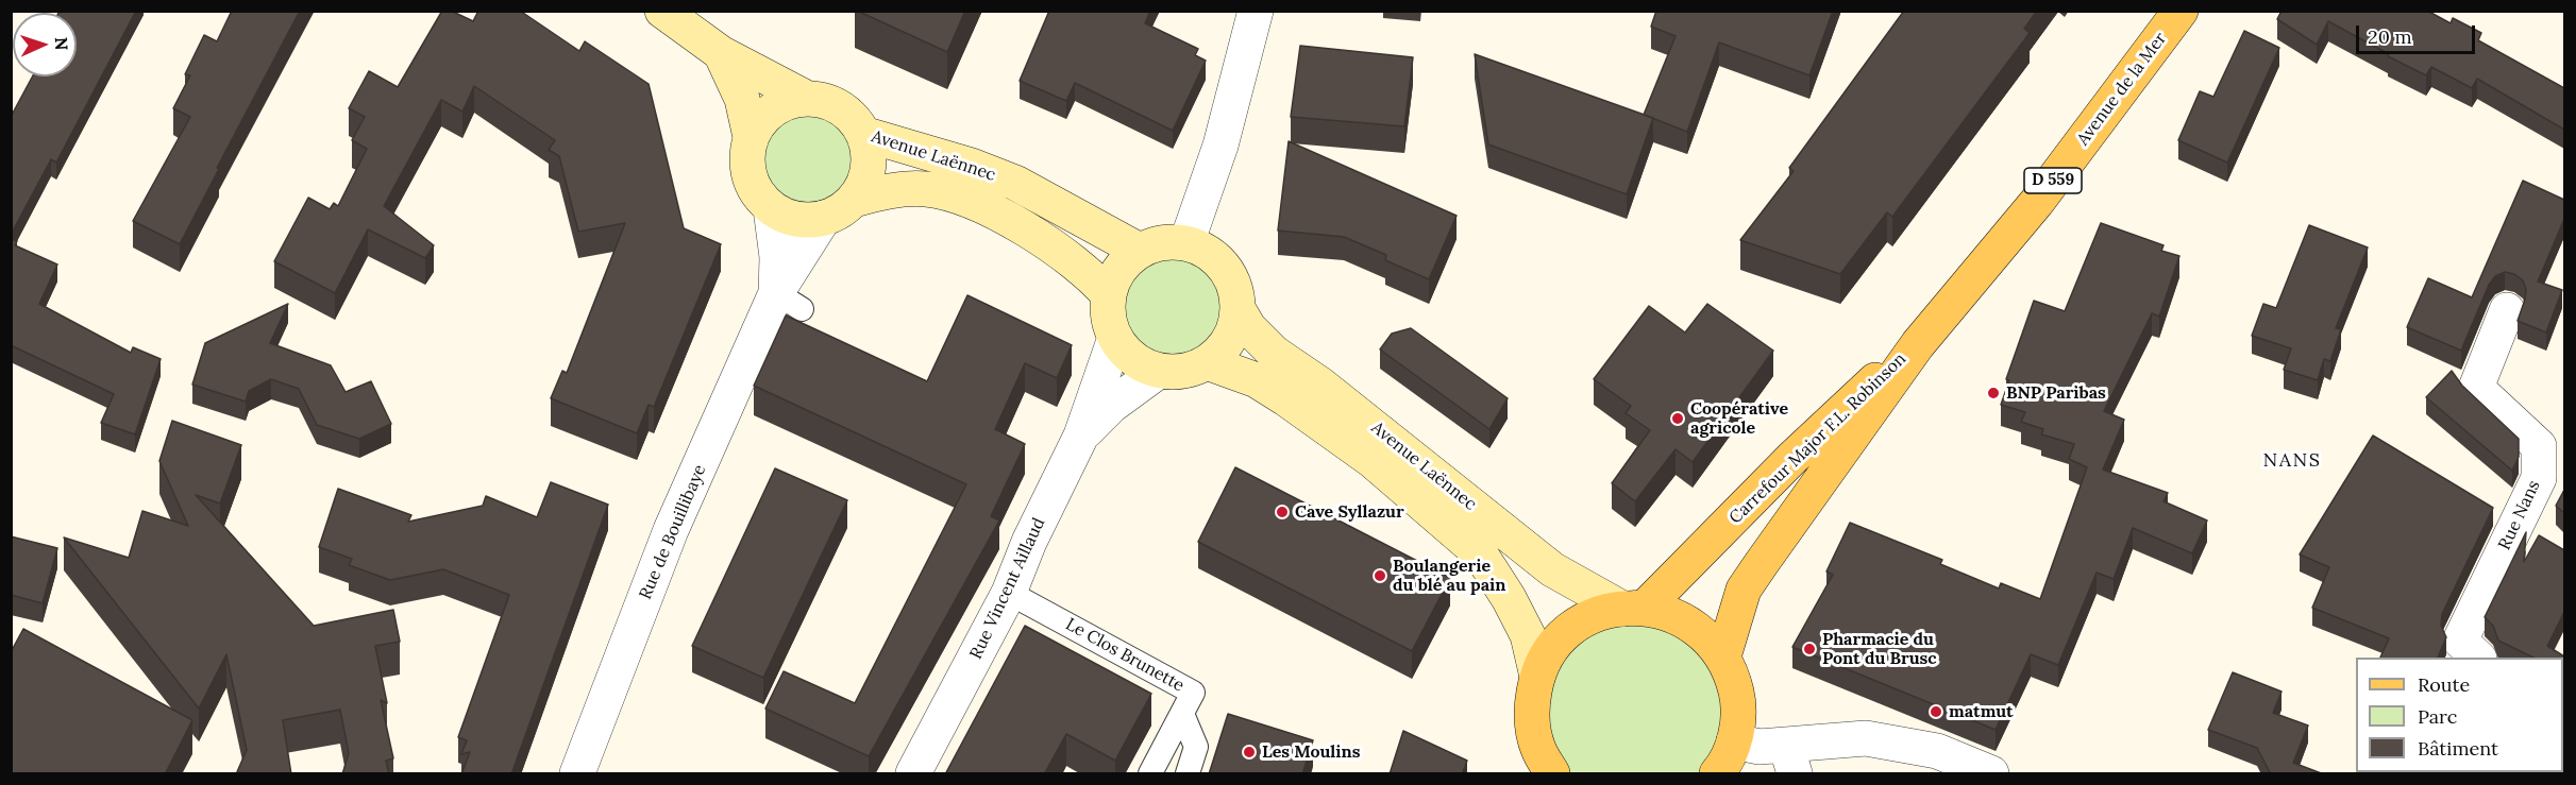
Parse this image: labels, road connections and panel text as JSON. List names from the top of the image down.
{
  "streets": {
    "main road": [
      "Avenue de la Mer",
      "Avenue Laënnec",
      "D 559",
      "Carrefour Major F.L. Robinson"
    ],
    "street": ["Rue Nans", "Rue de Bouillibaye", "Rue Vincent Aillaud"],
    "lane": ["Le Clos Brunette"]
  },
  "crossings": [
    ["Avenue de la Mer", "Carrefour Major F.L. Robinson"],
    ["Avenue Laënnec", "Carrefour Major F.L. Robinson"],
    ["Avenue Laënnec", "Rue de Bouillibaye"],
    ["Avenue Laënnec", "Rue Vincent Aillaud"],
    ["Rue Vincent Aillaud", "Le Clos Brunette"]
  ],
  "districts": ["NANS"],
  "places": [
    "BNP Paribas",
    "Coopérative agricole",
    "Cave Syllazur",
    "Boulangerie du blé au pain",
    "Pharmacie du Pont du Brusc",
    "matmut",
    "Les Moulins"
  ],
  "legend": ["Route", "Parc", "Bâtiment"],
  "scale_bar": "20 m",
  "north": "right"
}
